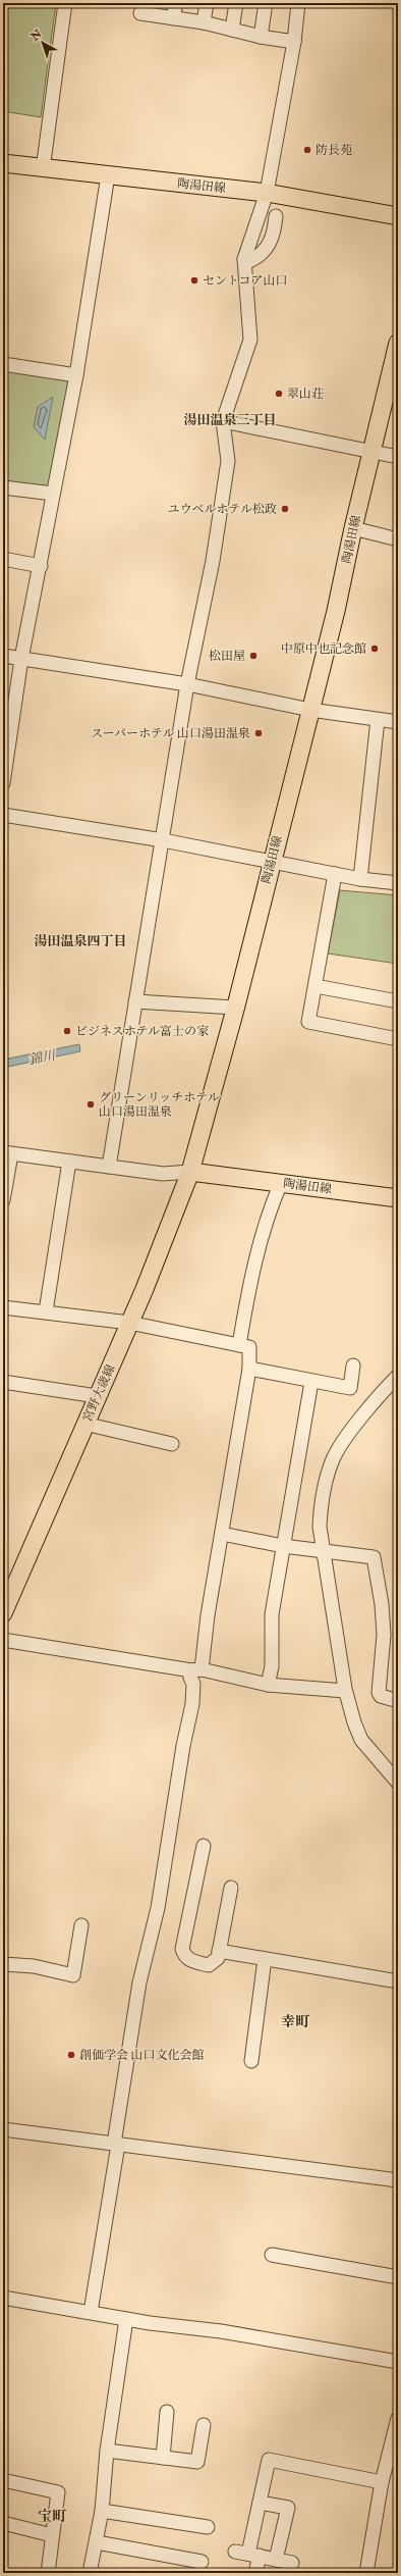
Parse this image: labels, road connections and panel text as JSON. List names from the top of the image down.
{
  "streets": {
    "main road": ["陶湯田線", "宮野大歳線"]
  },
  "crossings": [
    ["陶湯田線", "宮野大歳線"]
  ],
  "districts": [
    "湯田温泉三丁目",
    "湯田温泉四丁目",
    "幸町",
    "宝町"
  ],
  "water": ["錦川"],
  "places": [
    "防長苑",
    "セントコア山口",
    "翠山荘",
    "ユウベルホテル松政",
    "中原中也記念館",
    "松田屋",
    "スーパーホテル 山口湯田温泉",
    "ビジネスホテル富士の家",
    "グリーンリッチホテル 山口湯田温泉",
    "創価学会 山口文化会館"
  ],
  "north": "top left"
}
